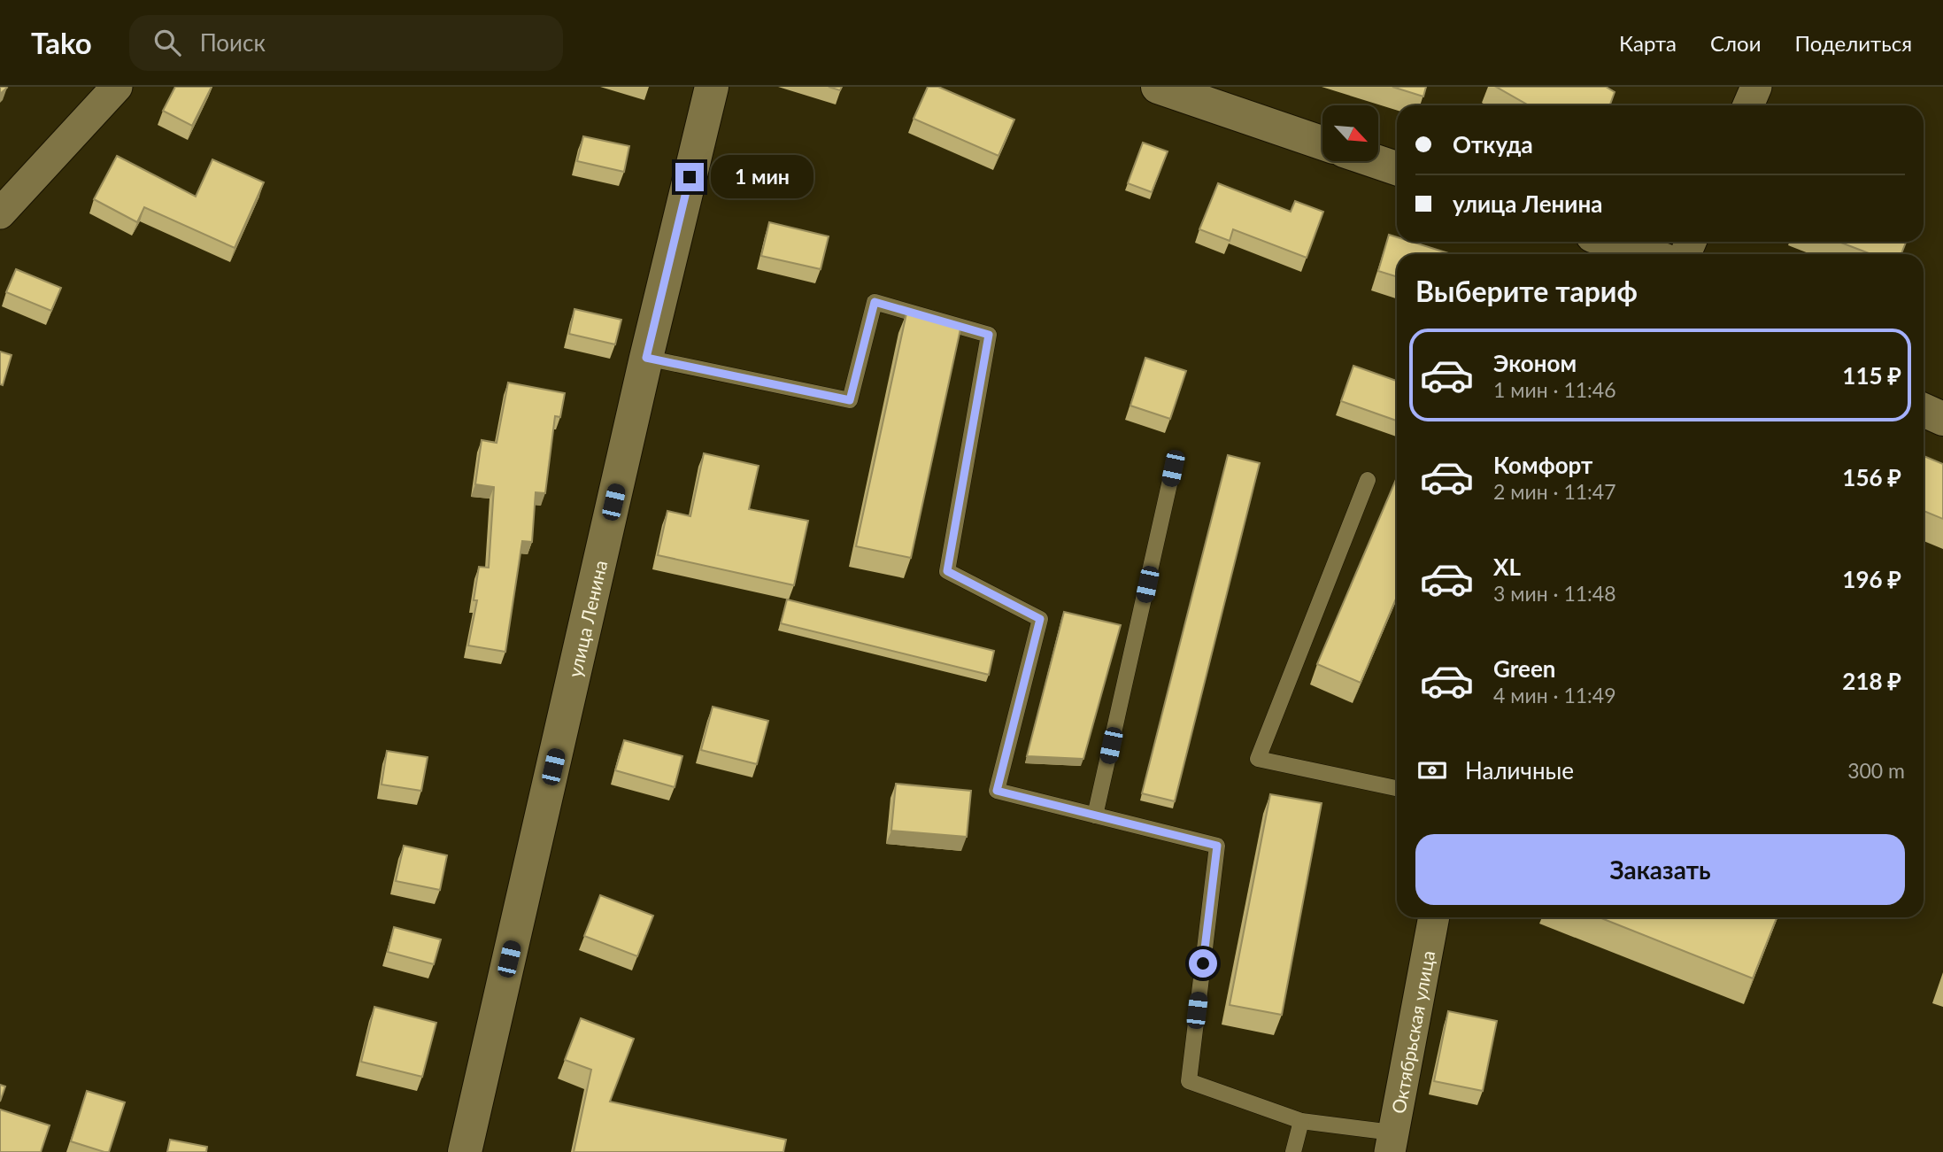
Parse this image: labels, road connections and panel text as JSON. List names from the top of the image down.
{
  "streets": {
    "street": ["улица Ленина", "Октябрьская улица"]
  },
  "north": "bottom right",
  "page": {
    "header": "Tako",
    "search": "Поиск",
    "nav": ["Карта", "Слои", "Поделиться"],
    "banner": ["Откуда", "улица Ленина"],
    "bubble": "1 мин",
    "heading": "Выберите тариф",
    "list": [
      {
        "name": "Эконом",
        "note": "1 мин · 11:46",
        "value": "115 ₽"
      },
      {
        "name": "Комфорт",
        "note": "2 мин · 11:47",
        "value": "156 ₽"
      },
      {
        "name": "XL",
        "note": "3 мин · 11:48",
        "value": "196 ₽"
      },
      {
        "name": "Green",
        "note": "4 мин · 11:49",
        "value": "218 ₽"
      }
    ],
    "pay": ["Наличные", "300 m"],
    "buttons": "Заказать"
  }
}
